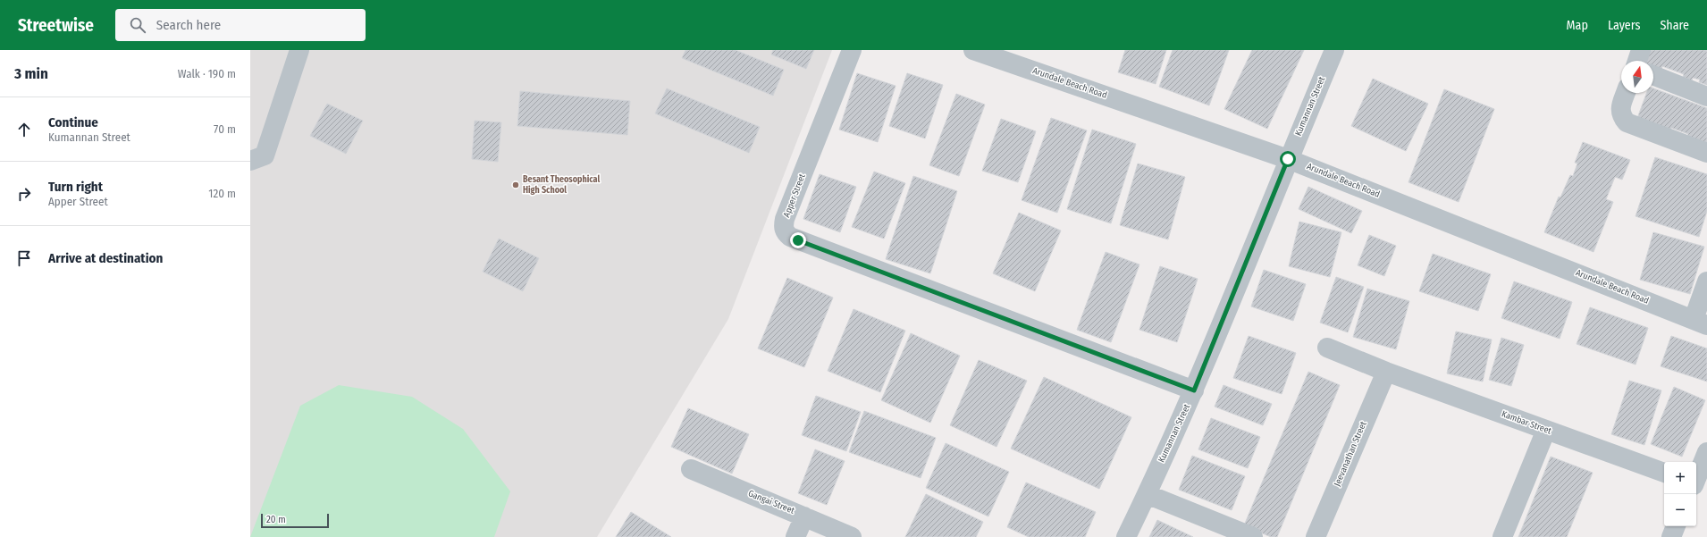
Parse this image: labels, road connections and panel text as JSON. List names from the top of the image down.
{
  "streets": {
    "street": [
      "Arundale Beach Road",
      "Kumannan Street",
      "Apper Street",
      "Kambar Street",
      "Jeevanathan Street",
      "Gangai Street"
    ]
  },
  "crossings": [
    ["Arundale Beach Road", "Kumannan Street"],
    ["Kumannan Street", "Apper Street"],
    ["Kambar Street", "Jeevanathan Street"]
  ],
  "places": ["Besant Theosophical High School"],
  "scale_bar": "20 m",
  "north": "top",
  "page": {
    "header": "Streetwise",
    "search": "Search here",
    "nav": ["Map", "Layers", "Share"],
    "heading": ["3 min", "Walk · 190 m"],
    "list": [
      ["Continue", "Kumannan Street", "70 m"],
      ["Turn right", "Apper Street", "120 m"],
      "Arrive at destination"
    ],
    "map_buttons": ["+", "−"],
    "scale": "20 m"
  }
}
